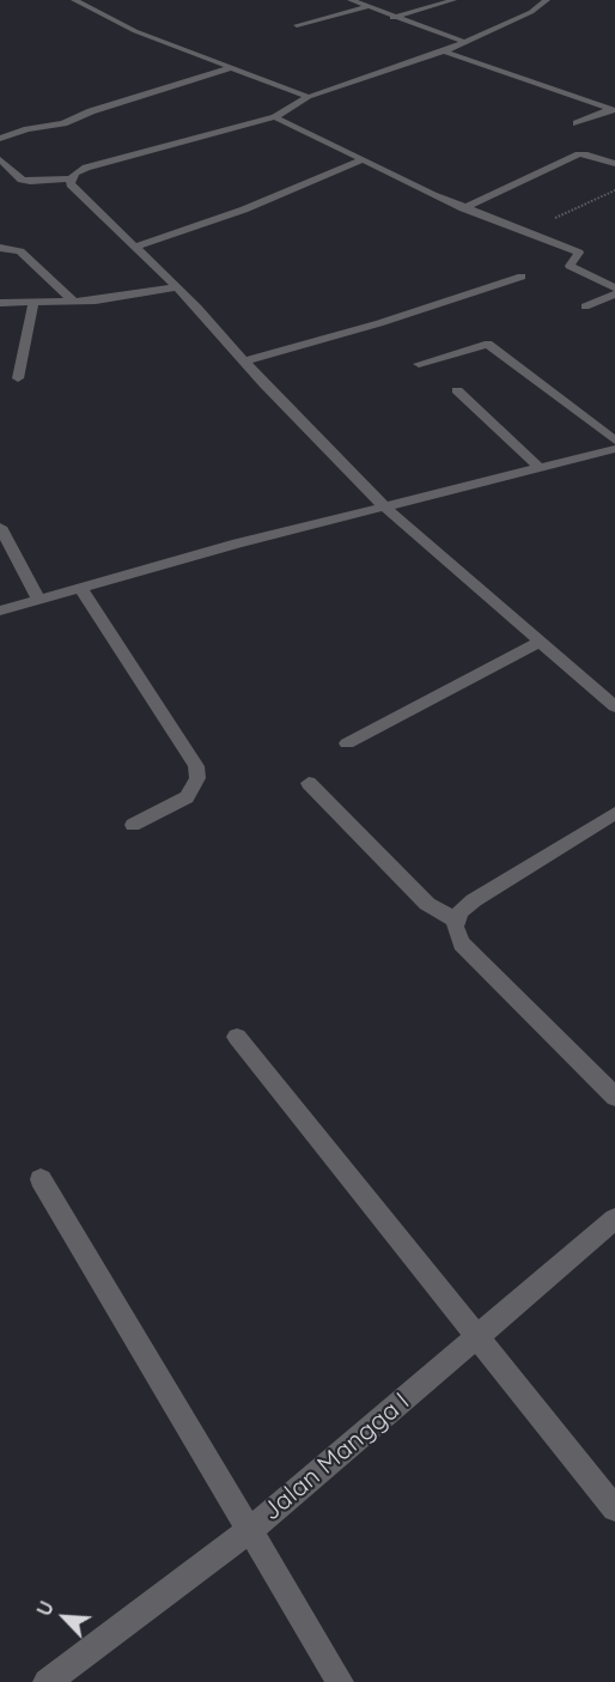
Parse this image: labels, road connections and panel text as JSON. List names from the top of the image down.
{
  "streets": {
    "street": ["Jalan Mangga I"]
  },
  "north": "top left"
}
